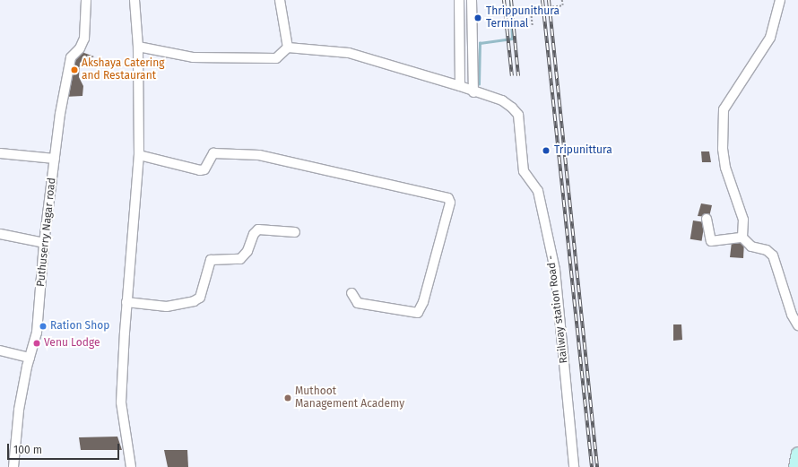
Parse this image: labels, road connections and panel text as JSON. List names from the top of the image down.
{
  "streets": {
    "street": ["Puthuserry Nagar road", "Railway station Road -"]
  },
  "places": [
    "Thrippunithura Terminal",
    "Akshaya Catering and Restaurant",
    "Tripunittura",
    "Ration Shop",
    "Venu Lodge",
    "Muthoot Management Academy"
  ],
  "scale_bar": "100 m"
}
